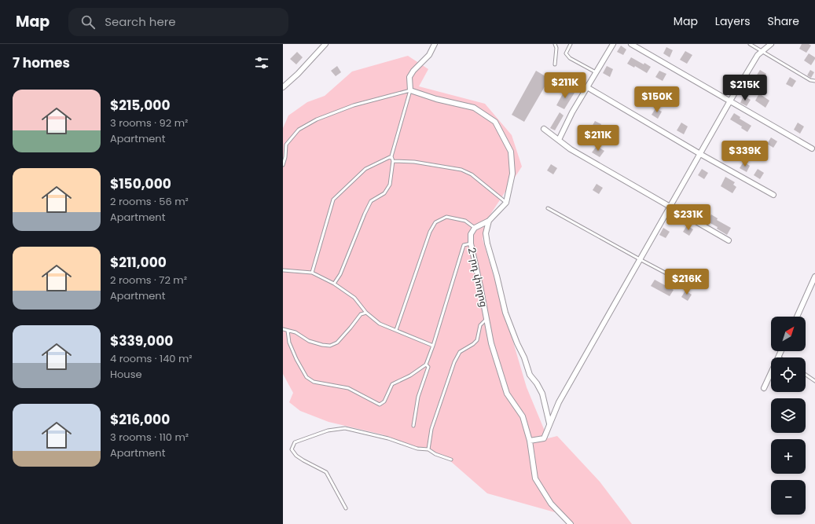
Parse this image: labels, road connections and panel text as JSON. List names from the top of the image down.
{
  "streets": {
    "street": ["2-րդ փողոց"]
  },
  "north": "top right",
  "page": {
    "header": "Map",
    "search": "Search here",
    "nav": ["Map", "Layers", "Share"],
    "heading": "7 homes",
    "price": [
      "$211K",
      "$215K",
      "$150K",
      "$211K",
      "$339K",
      "$231K",
      "$216K"
    ],
    "list": [
      {
        "name": "$215,000",
        "note": "3 rooms · 92 m² · Apartment"
      },
      {
        "name": "$150,000",
        "note": "2 rooms · 56 m² · Apartment"
      },
      {
        "name": "$211,000",
        "note": "2 rooms · 72 m² · Apartment"
      },
      {
        "name": "$339,000",
        "note": "4 rooms · 140 m² · House"
      },
      {
        "name": "$216,000",
        "note": "3 rooms · 110 m² · Apartment"
      }
    ],
    "map_buttons": ["+", "−"]
  }
}
